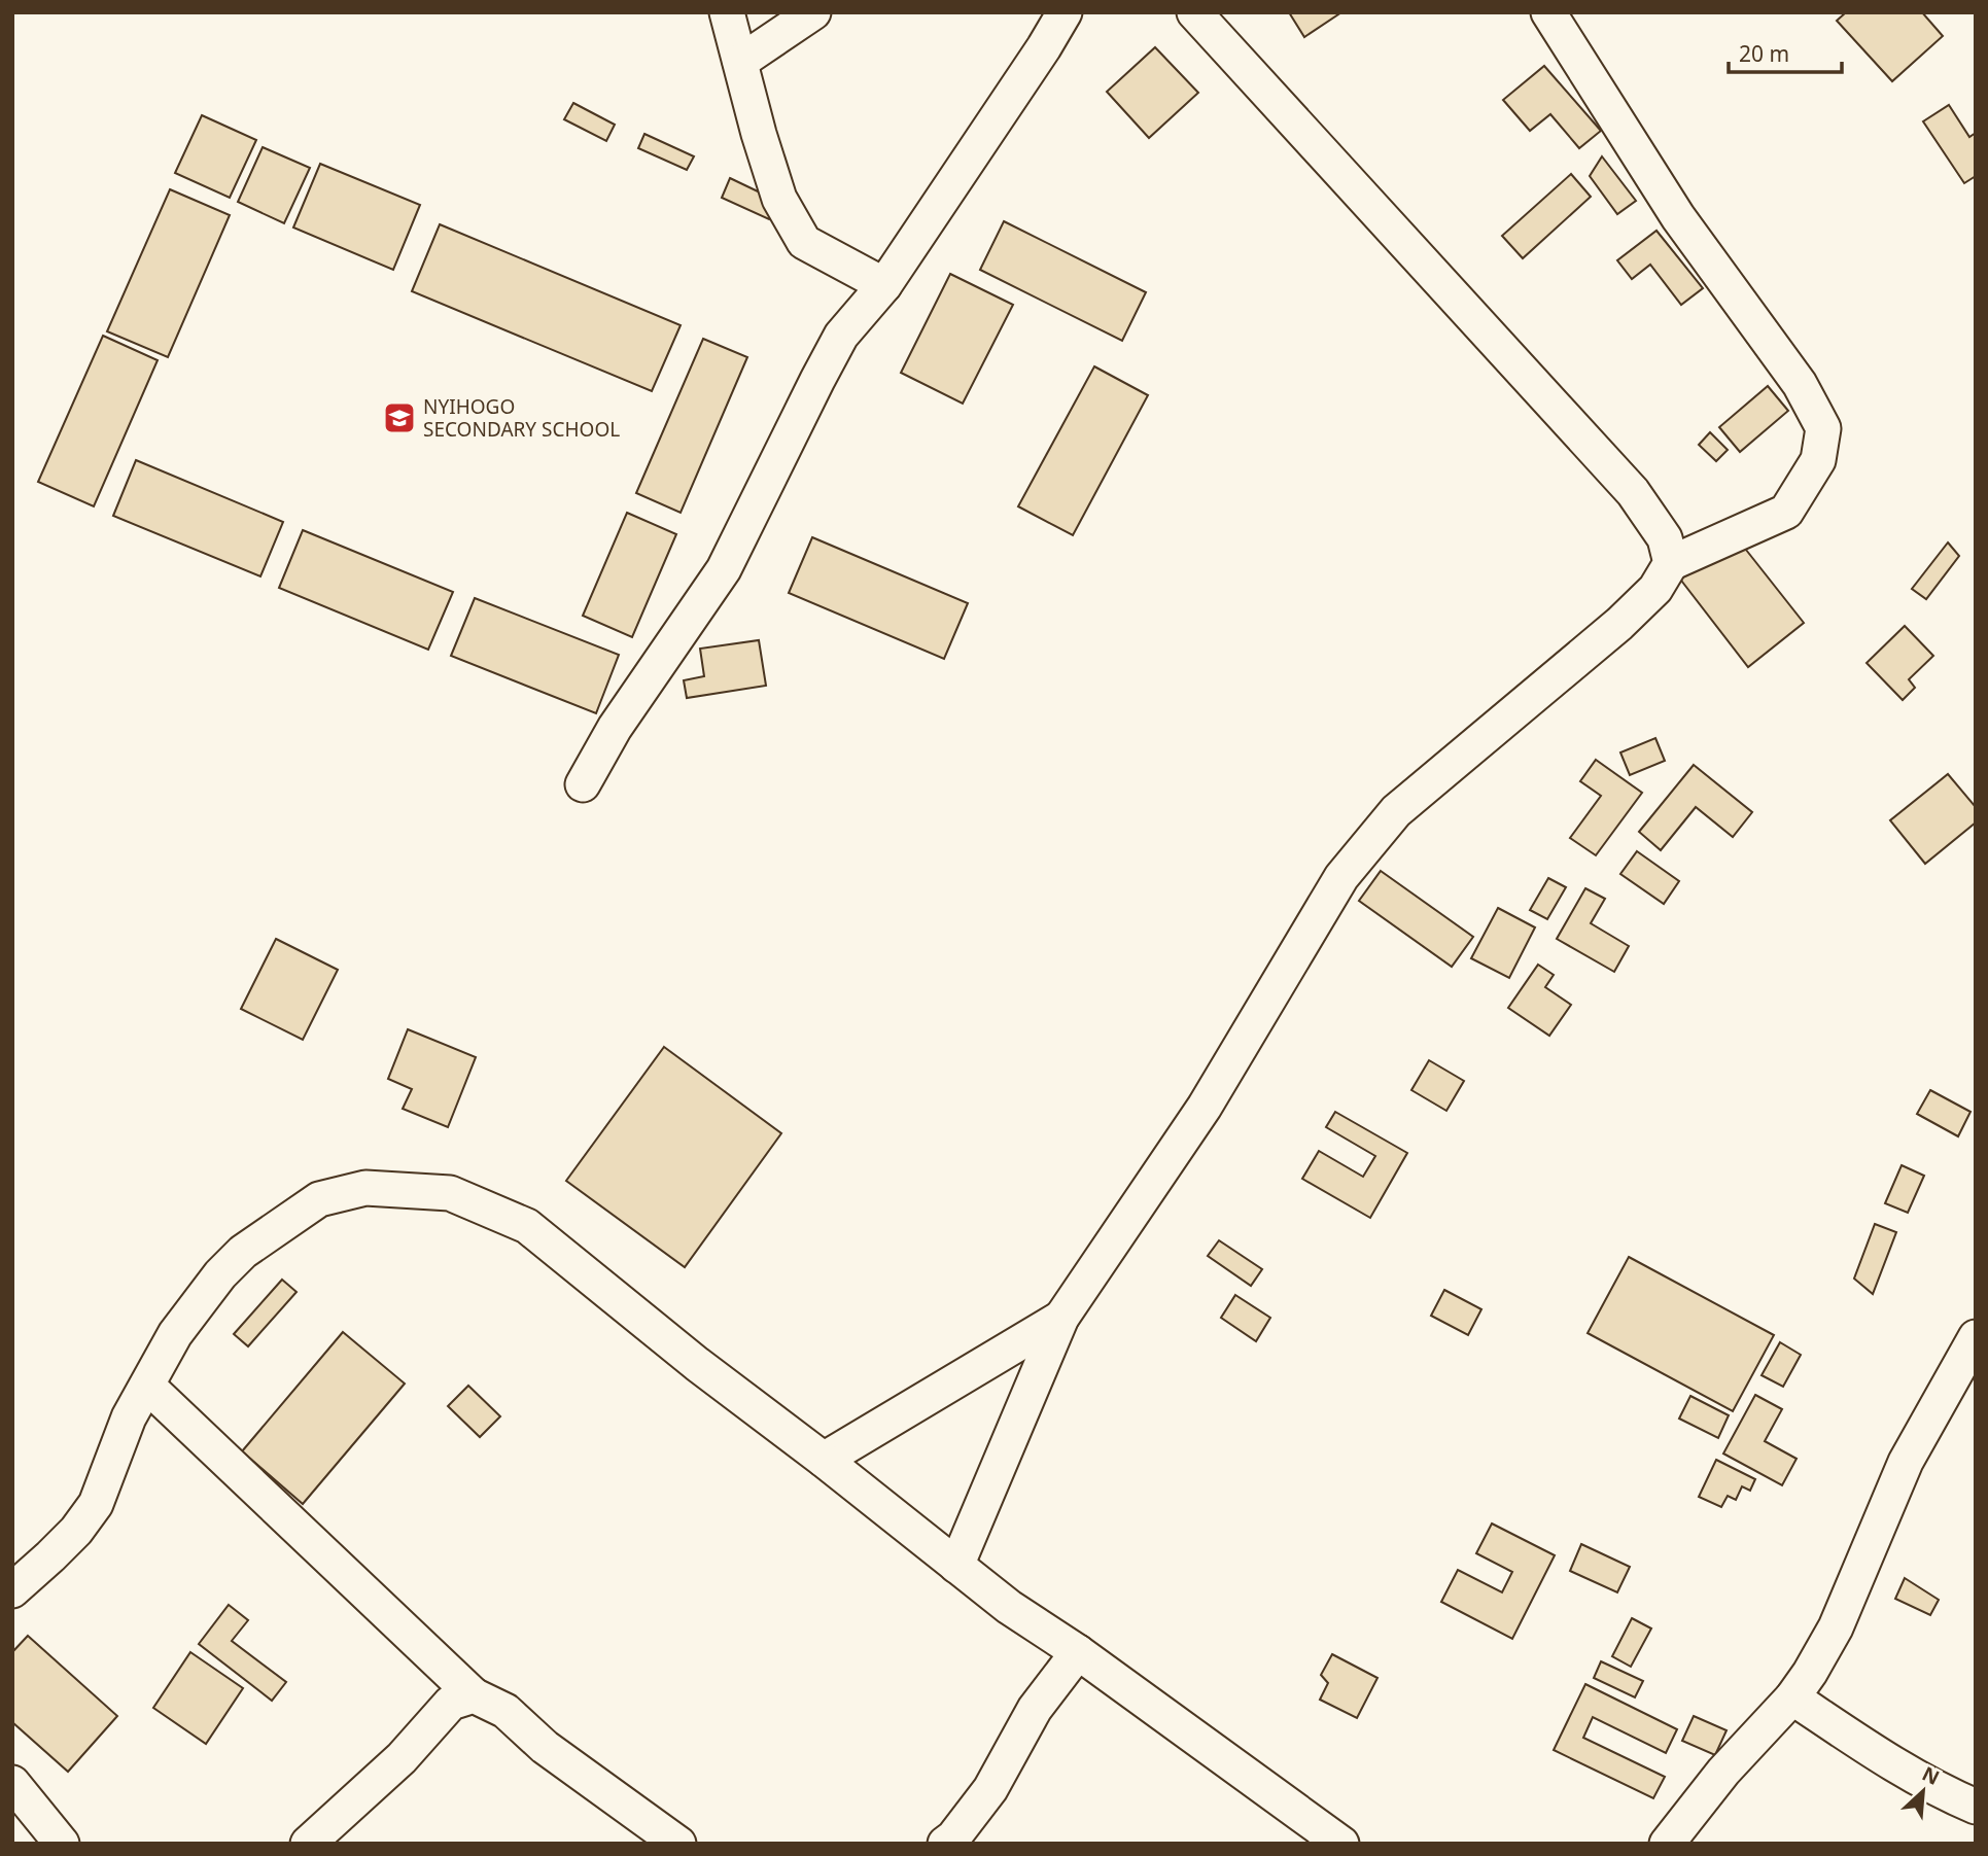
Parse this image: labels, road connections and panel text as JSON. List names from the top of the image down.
{
  "places": {
    "school or university": ["NYIHOGO SECONDARY SCHOOL"]
  },
  "scale_bar": "20 m",
  "north": "top right"
}
